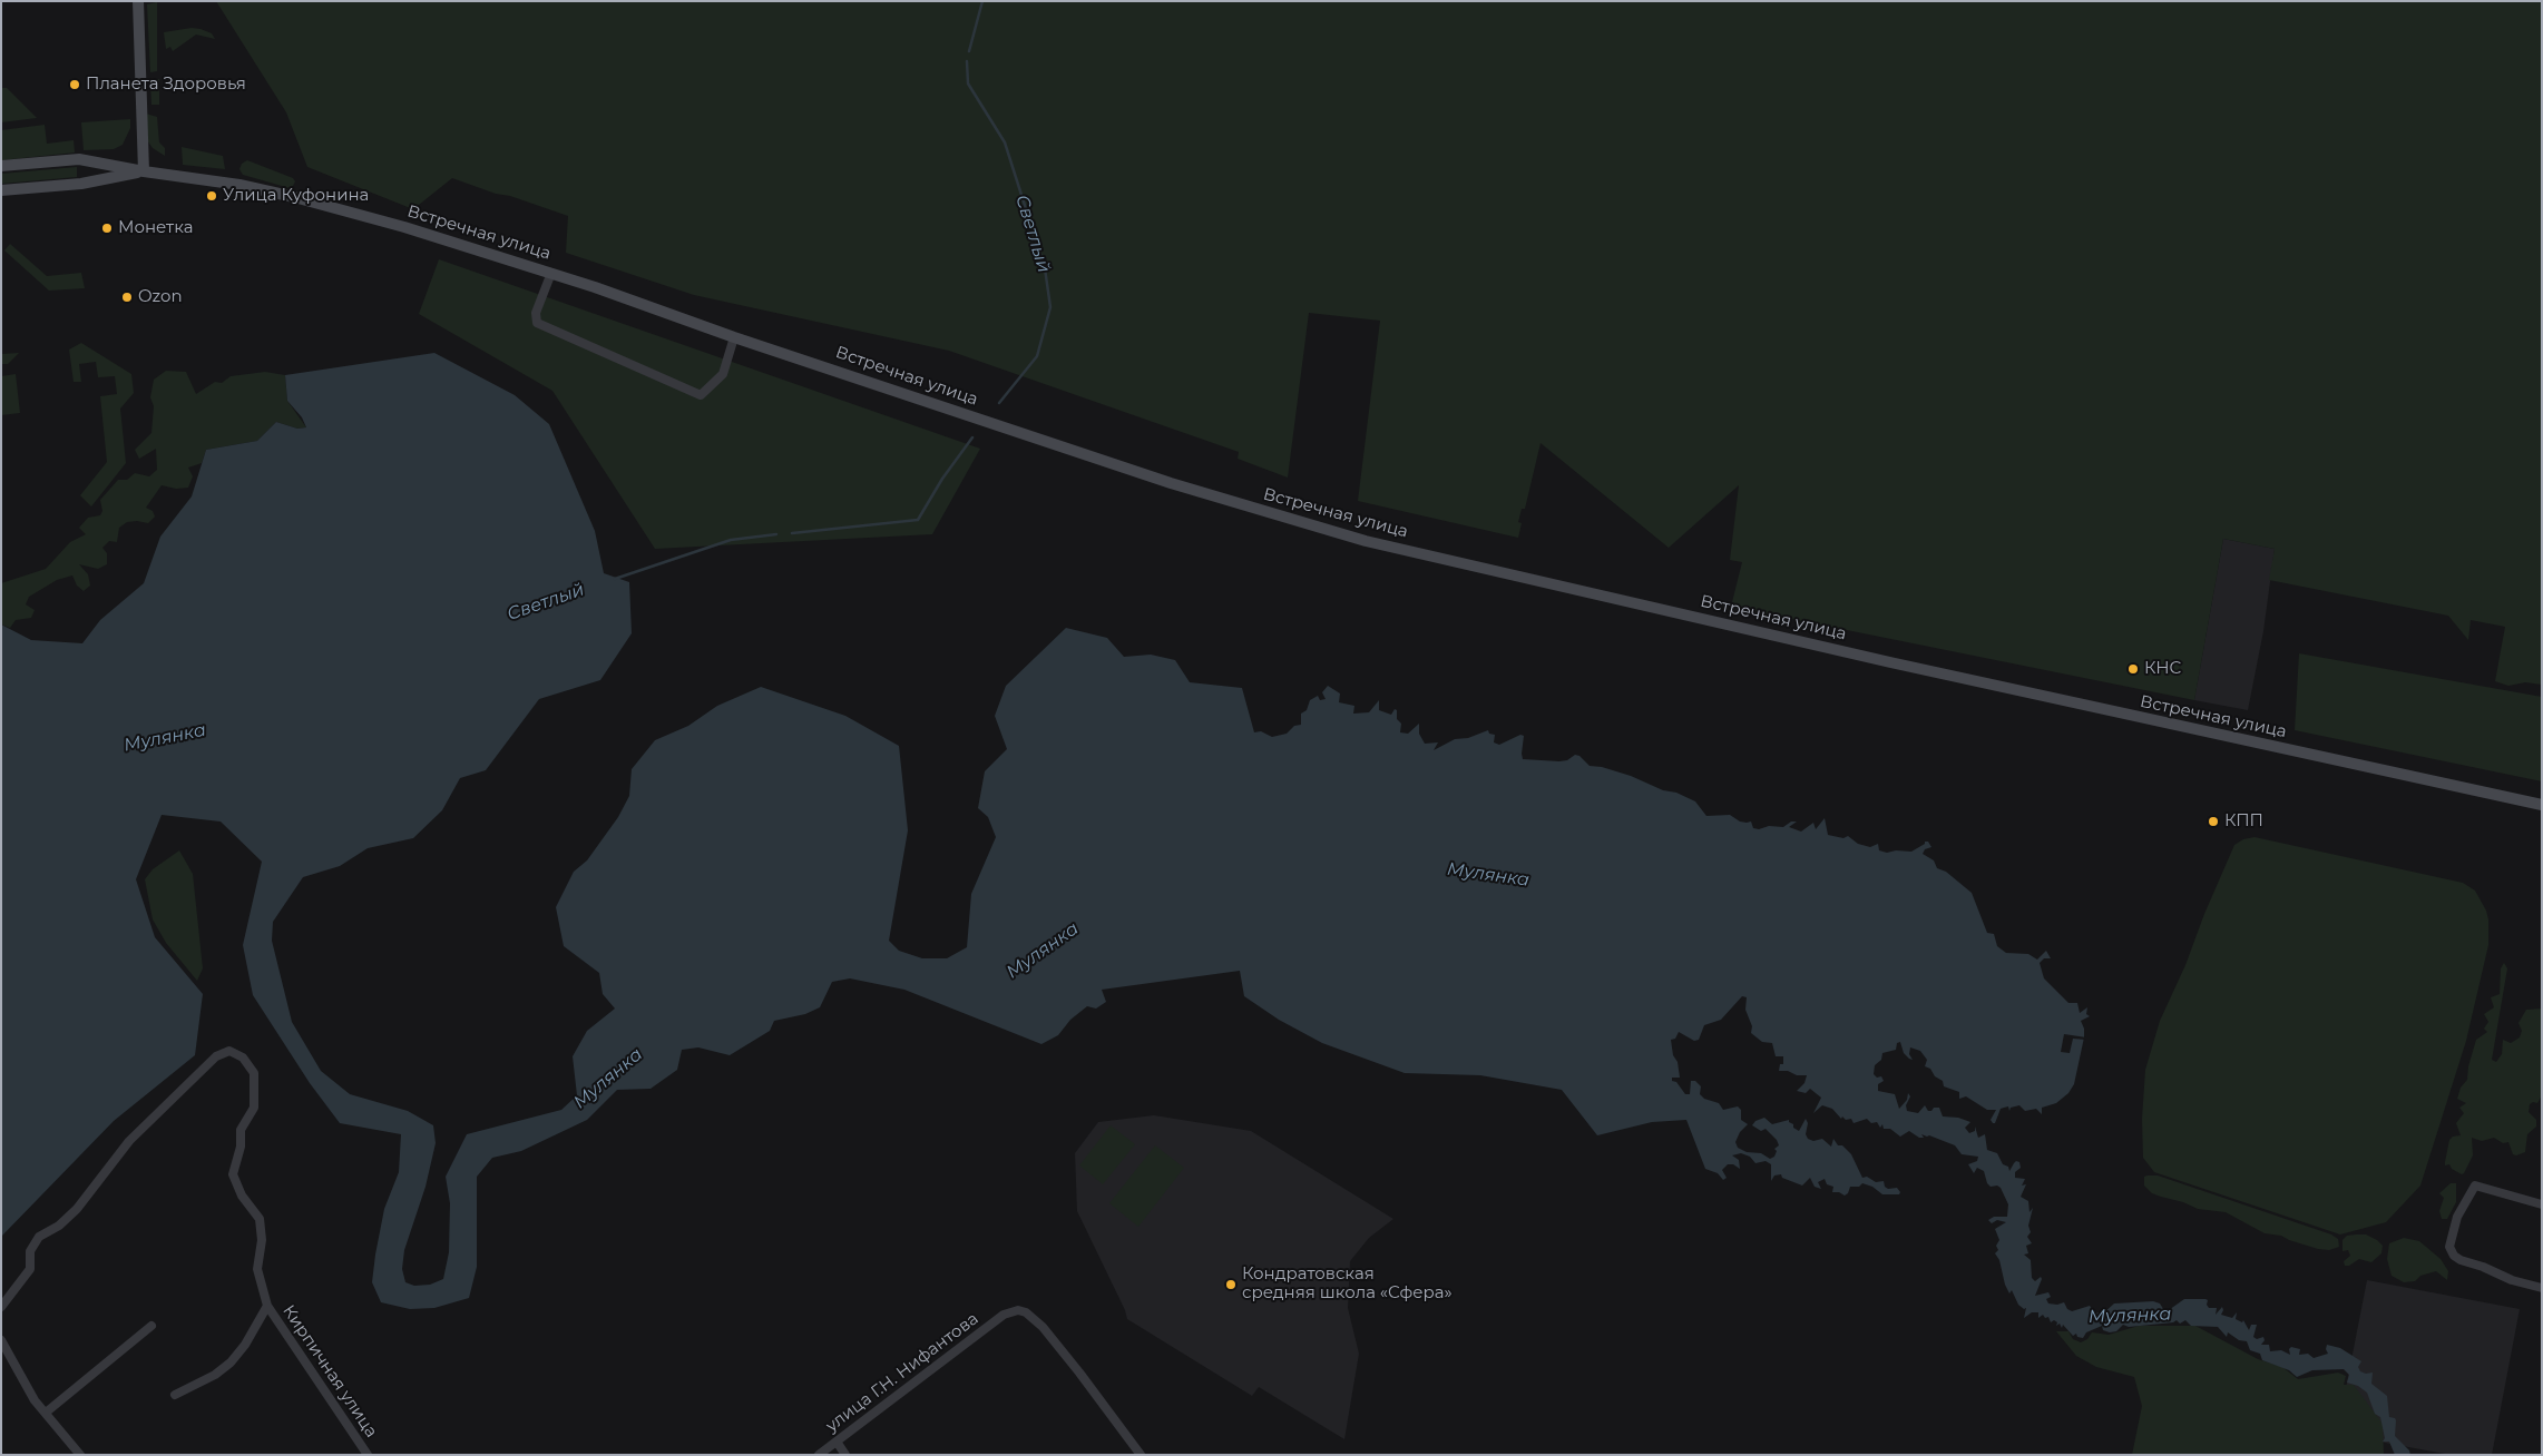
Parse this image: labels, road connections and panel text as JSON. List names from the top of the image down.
{
  "streets": {
    "main road": ["Встречная улица"],
    "street": ["Кирпичная улица", "улица Г.Н. Нифантова"]
  },
  "water": ["Светлый", "Мулянка"],
  "places": [
    "Планета Здоровья",
    "Улица Куфонина",
    "Монетка",
    "Ozon",
    "КНС",
    "КПП",
    "Кондратовская средняя школа «Сфера»"
  ]
}
